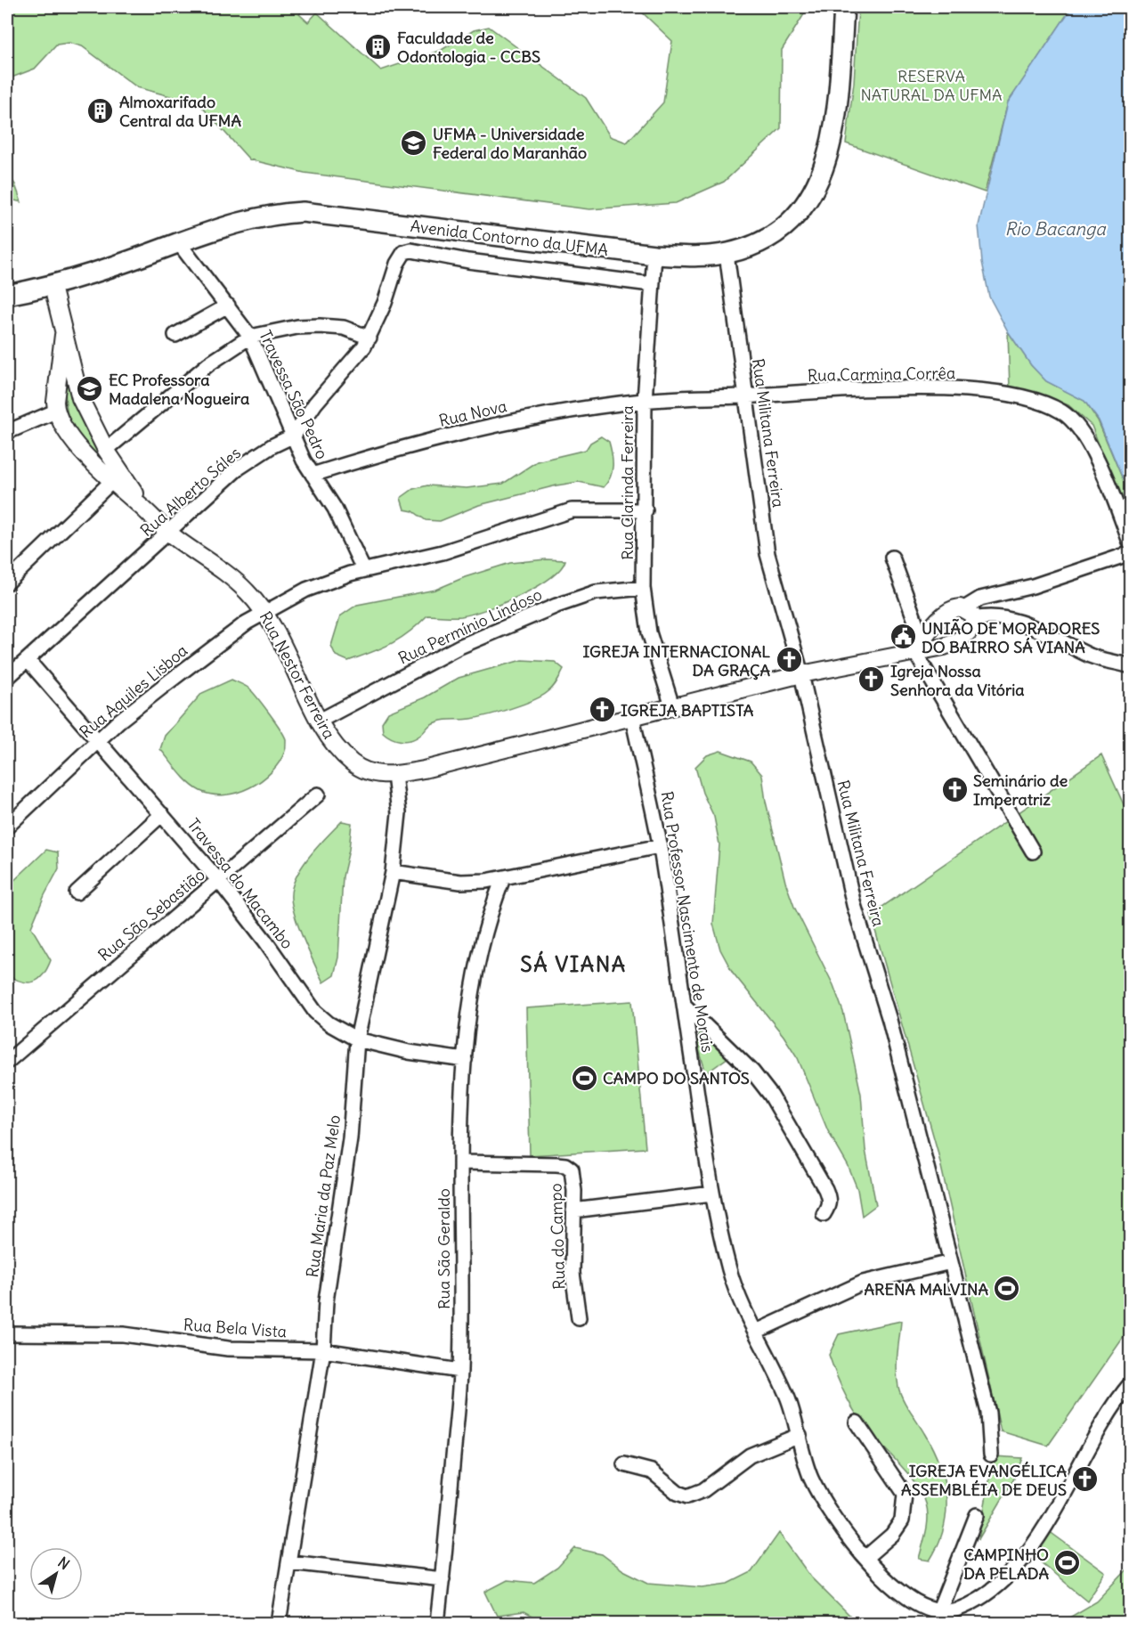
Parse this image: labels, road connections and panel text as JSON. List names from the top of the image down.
{
  "streets": {
    "main road": ["Avenida Contorno da UFMA"],
    "street": [
      "Rua Carmina Corrêa",
      "Travessa São Pedro",
      "Rua Nova",
      "Rua Militana Ferreira",
      "Rua Clarinda Ferreira",
      "Rua Alberto Sáles",
      "Rua Permínio Lindoso",
      "Rua Nestor Ferreira",
      "Rua Aquiles Lisboa",
      "Travessa do Macambo",
      "Rua São Sebastião",
      "Rua Professor Nascimento de Morais",
      "Rua Maria da Paz Melo",
      "Rua do Campo",
      "Rua São Geraldo",
      "Rua Bela Vista"
    ]
  },
  "crossings": [
    ["Avenida Contorno da UFMA", "Travessa São Pedro"],
    ["Avenida Contorno da UFMA", "Rua Militana Ferreira"],
    ["Avenida Contorno da UFMA", "Rua Clarinda Ferreira"],
    ["Avenida Contorno da UFMA", "Rua Nestor Ferreira"],
    ["Rua Carmina Corrêa", "Rua Nova"],
    ["Rua Carmina Corrêa", "Rua Militana Ferreira"],
    ["Rua Carmina Corrêa", "Rua Clarinda Ferreira"],
    ["Travessa São Pedro", "Rua Nova"],
    ["Travessa São Pedro", "Rua Alberto Sáles"],
    ["Travessa São Pedro", "Rua Aquiles Lisboa"],
    ["Rua Nova", "Rua Clarinda Ferreira"],
    ["Rua Clarinda Ferreira", "Rua Permínio Lindoso"],
    ["Rua Clarinda Ferreira", "Rua Aquiles Lisboa"],
    ["Rua Alberto Sáles", "Rua Nestor Ferreira"],
    ["Rua Alberto Sáles", "Travessa do Macambo"],
    ["Rua Permínio Lindoso", "Rua Nestor Ferreira"],
    ["Rua Nestor Ferreira", "Rua Aquiles Lisboa"],
    ["Rua Nestor Ferreira", "Rua Maria da Paz Melo"],
    ["Rua Aquiles Lisboa", "Travessa do Macambo"],
    ["Travessa do Macambo", "Rua São Sebastião"],
    ["Travessa do Macambo", "Rua Maria da Paz Melo"],
    ["Travessa do Macambo", "Rua São Geraldo"],
    ["Rua Maria da Paz Melo", "Rua Bela Vista"],
    ["Rua do Campo", "Rua São Geraldo"],
    ["Rua São Geraldo", "Rua Bela Vista"]
  ],
  "districts": ["SÁ VIANA"],
  "water": ["Rio Bacanga"],
  "parks": ["RESERVA NATURAL DA UFMA"],
  "places": {
    "building": ["Faculdade de Odontologia - CCBS", "Almoxarifado Central da UFMA"],
    "school or university": ["UFMA - Universidade Federal do Maranhão", "EC Professora Madalena Nogueira"],
    "public building": ["UNIÃO DE MORADORES DO BAIRRO SÁ VIANA"],
    "church": [
      "IGREJA INTERNACIONAL DA GRAÇA",
      "Igreja Nossa Senhora da Vitória",
      "IGREJA BAPTISTA",
      "Seminário de Imperatriz",
      "IGREJA EVANGÉLICA ASSEMBLÉIA DE DEUS"
    ],
    "sports": ["CAMPO DO SANTOS", "ARENA MALVINA", "CAMPINHO DA PELADA"]
  },
  "north": "top right"
}
